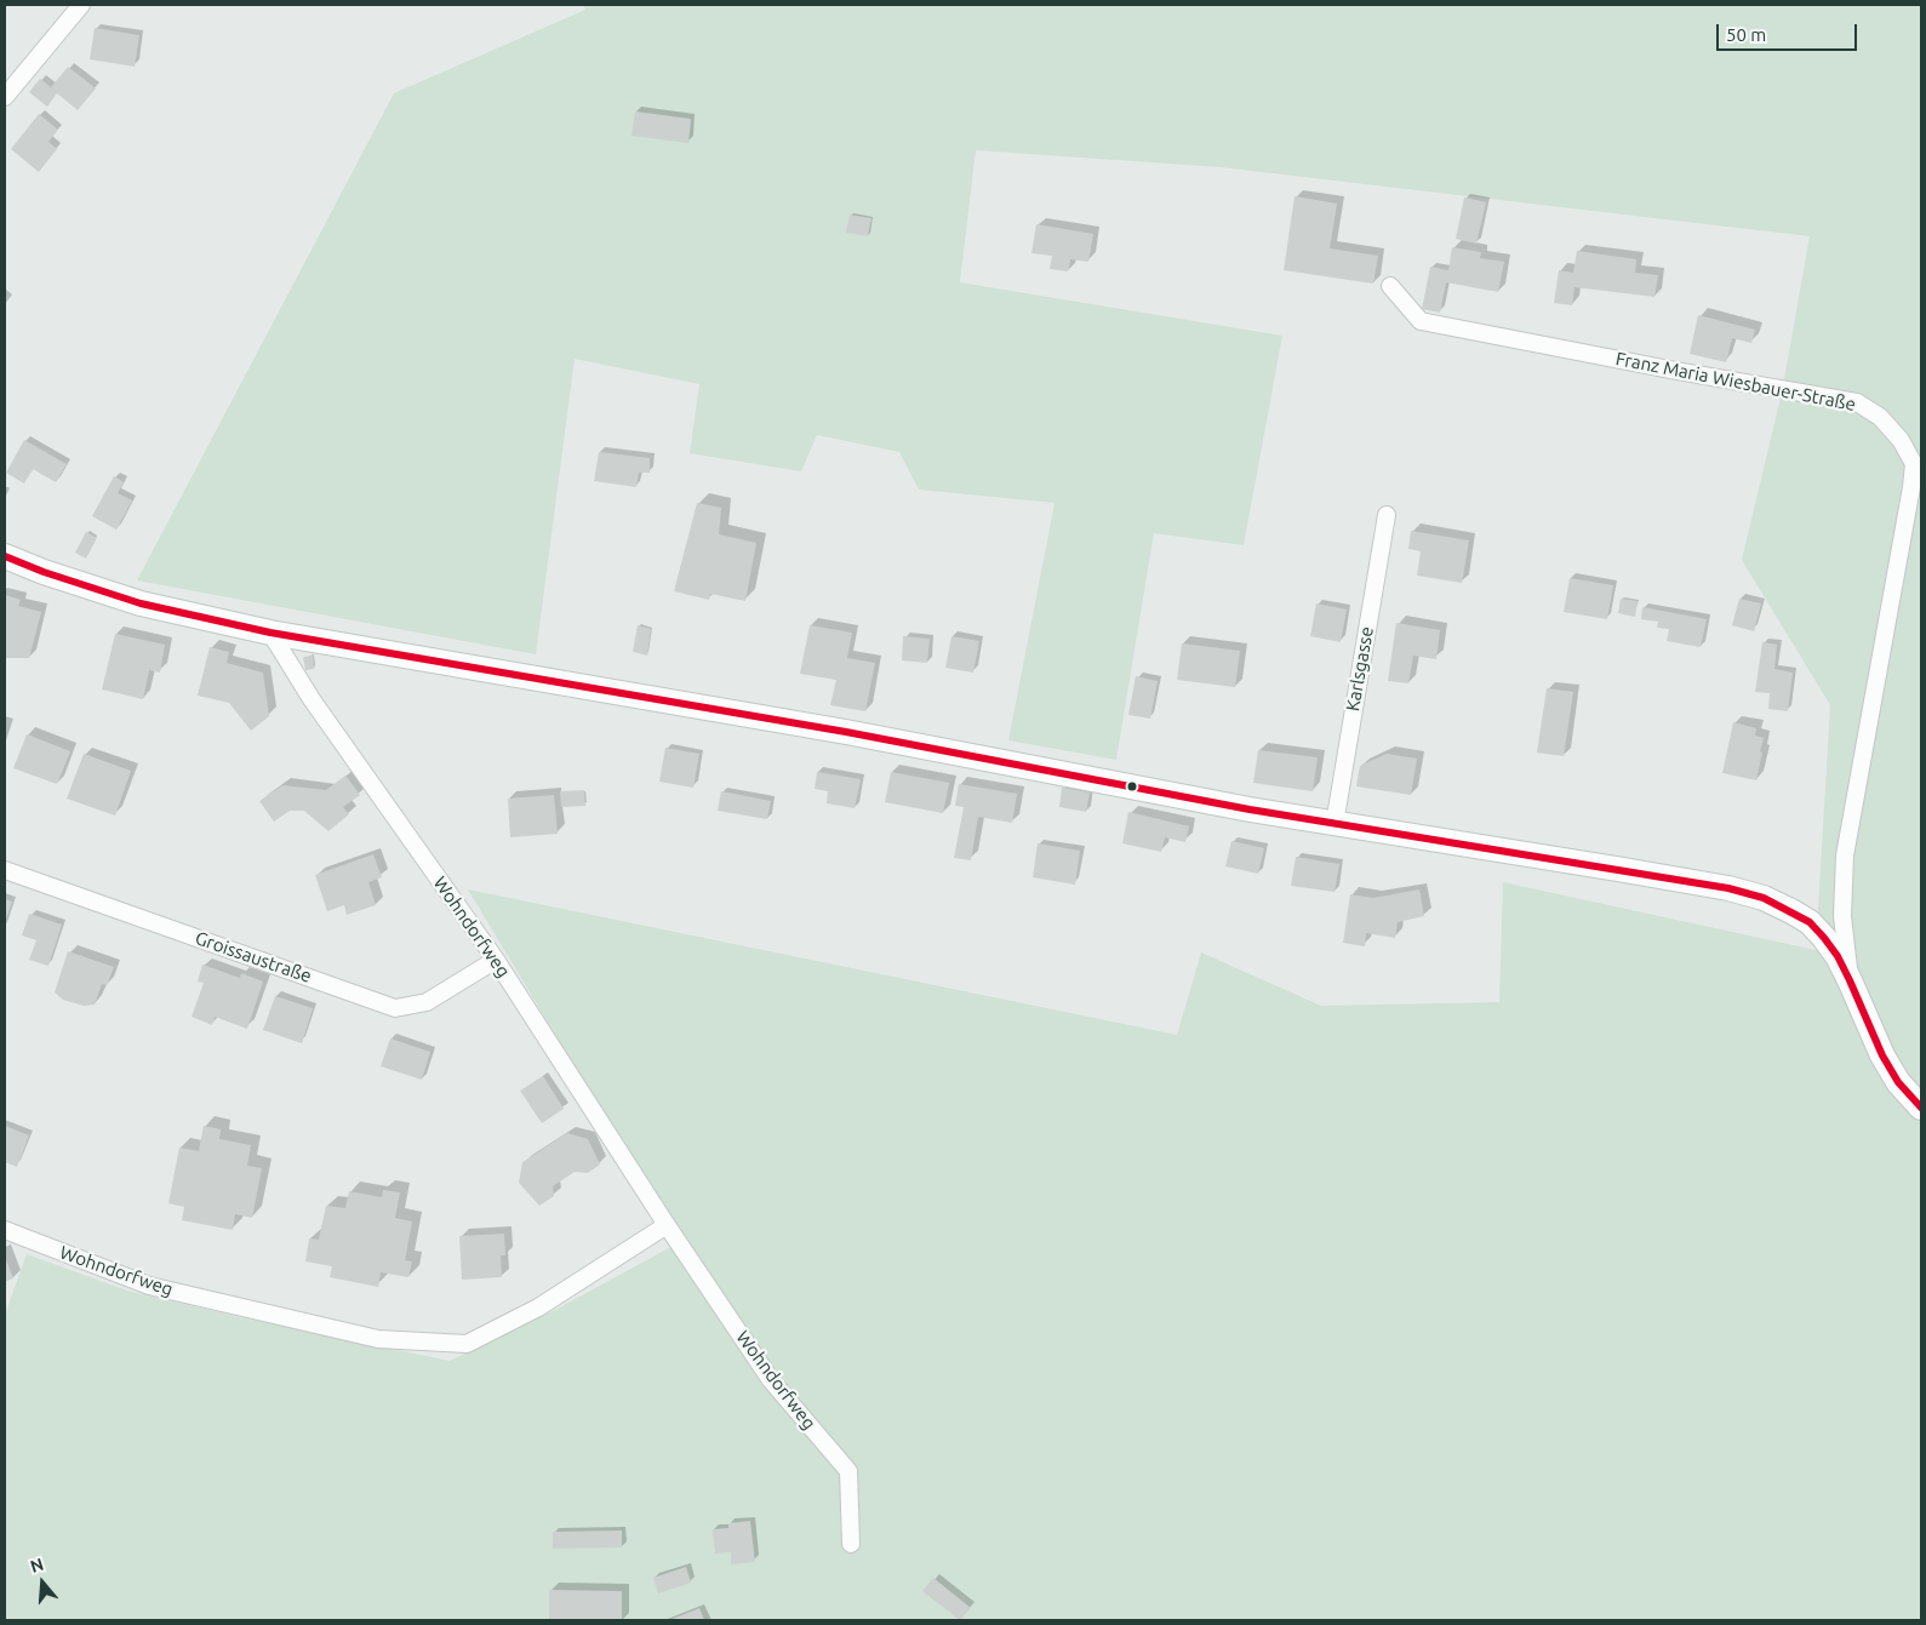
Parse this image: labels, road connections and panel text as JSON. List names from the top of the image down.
{
  "streets": {
    "street": [
      "Franz Maria Wiesbauer-Straße",
      "Karlsgasse",
      "Wohndorfweg",
      "Groissaustraße"
    ]
  },
  "crossings": [
    ["Wohndorfweg", "Groissaustraße"]
  ],
  "scale_bar": "50 m",
  "north": "top"
}
